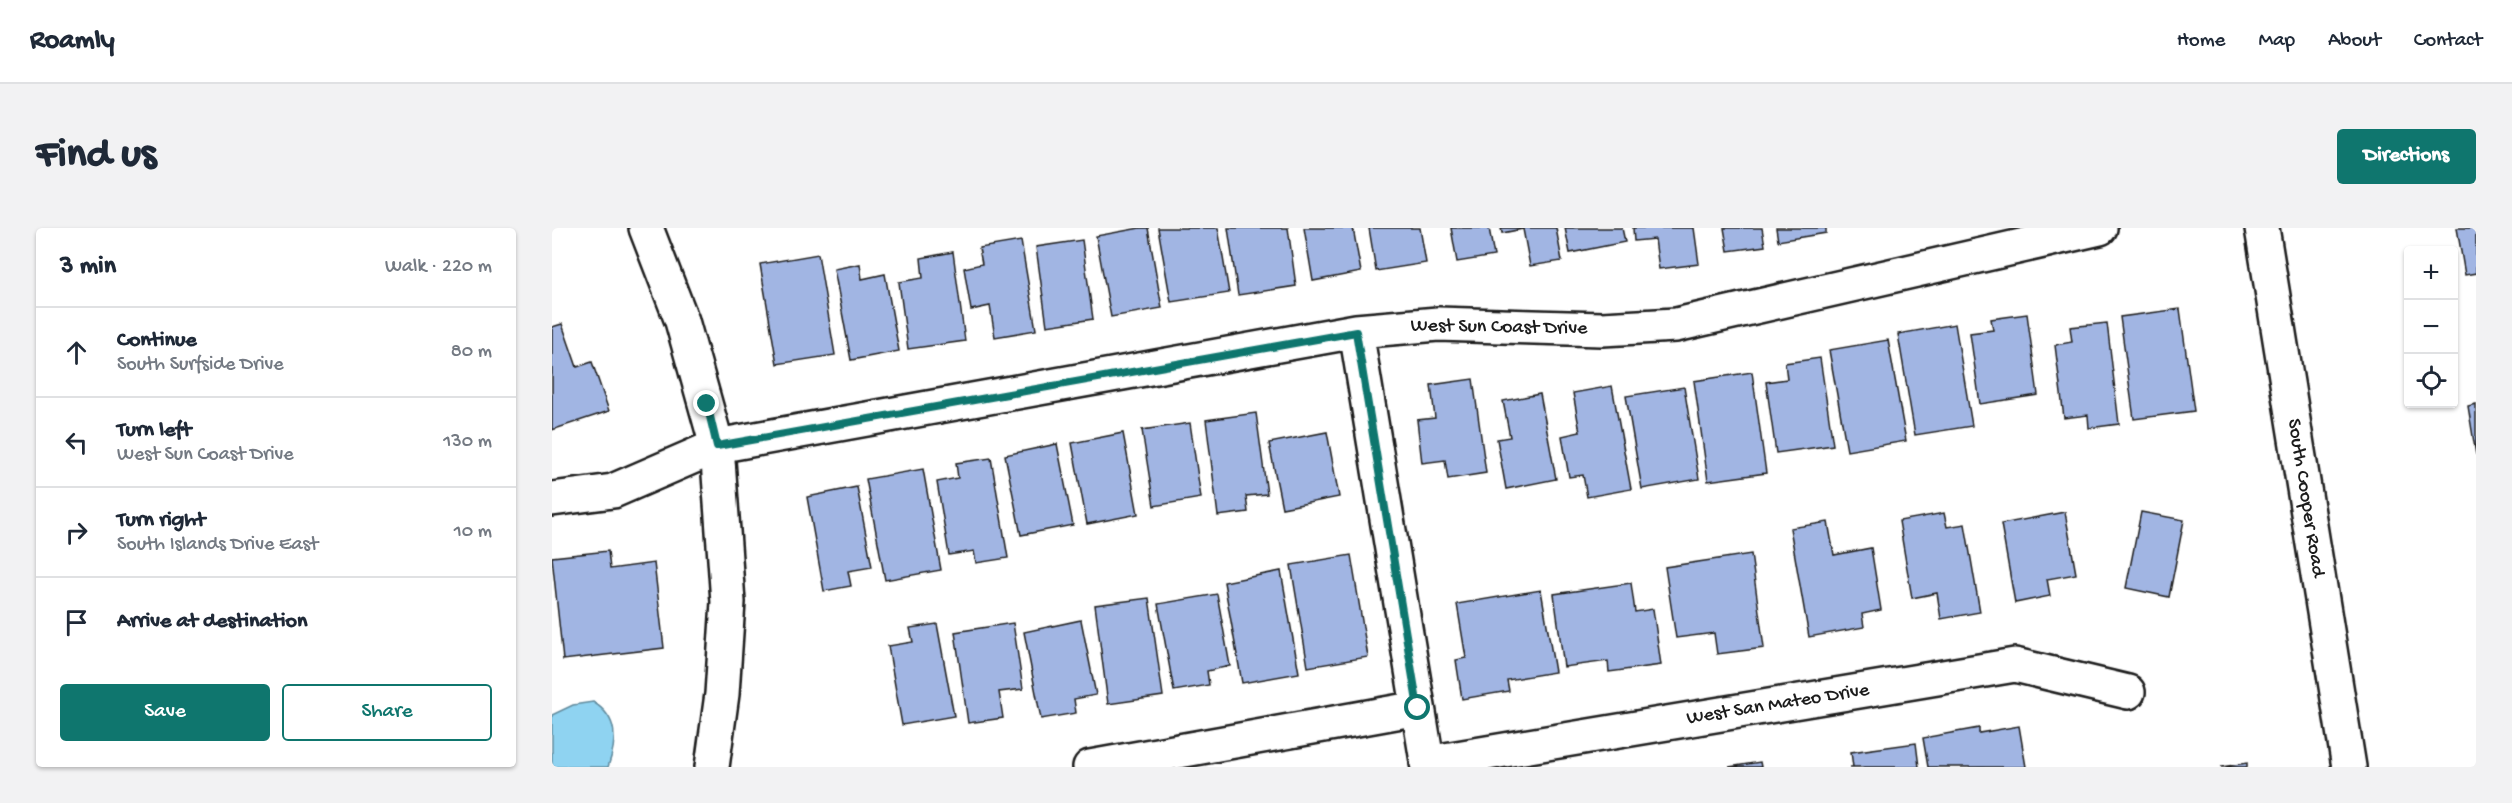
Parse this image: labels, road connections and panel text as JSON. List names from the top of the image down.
{
  "streets": {
    "street": ["West Sun Coast Drive", "South Cooper Road", "West San Mateo Drive"]
  },
  "page": {
    "header": "Roamly",
    "nav": [
      "Home",
      "Map",
      "About",
      "Contact"
    ],
    "buttons": [
      "Directions",
      ["Save", "Share"]
    ],
    "title": "Find us",
    "heading": ["3 min", "Walk · 220 m"],
    "map_buttons": ["+", "−"],
    "list": [
      ["Continue", "South Surfside Drive", "80 m"],
      ["Turn left", "West Sun Coast Drive", "130 m"],
      ["Turn right", "South Islands Drive East", "10 m"],
      "Arrive at destination"
    ]
  }
}
